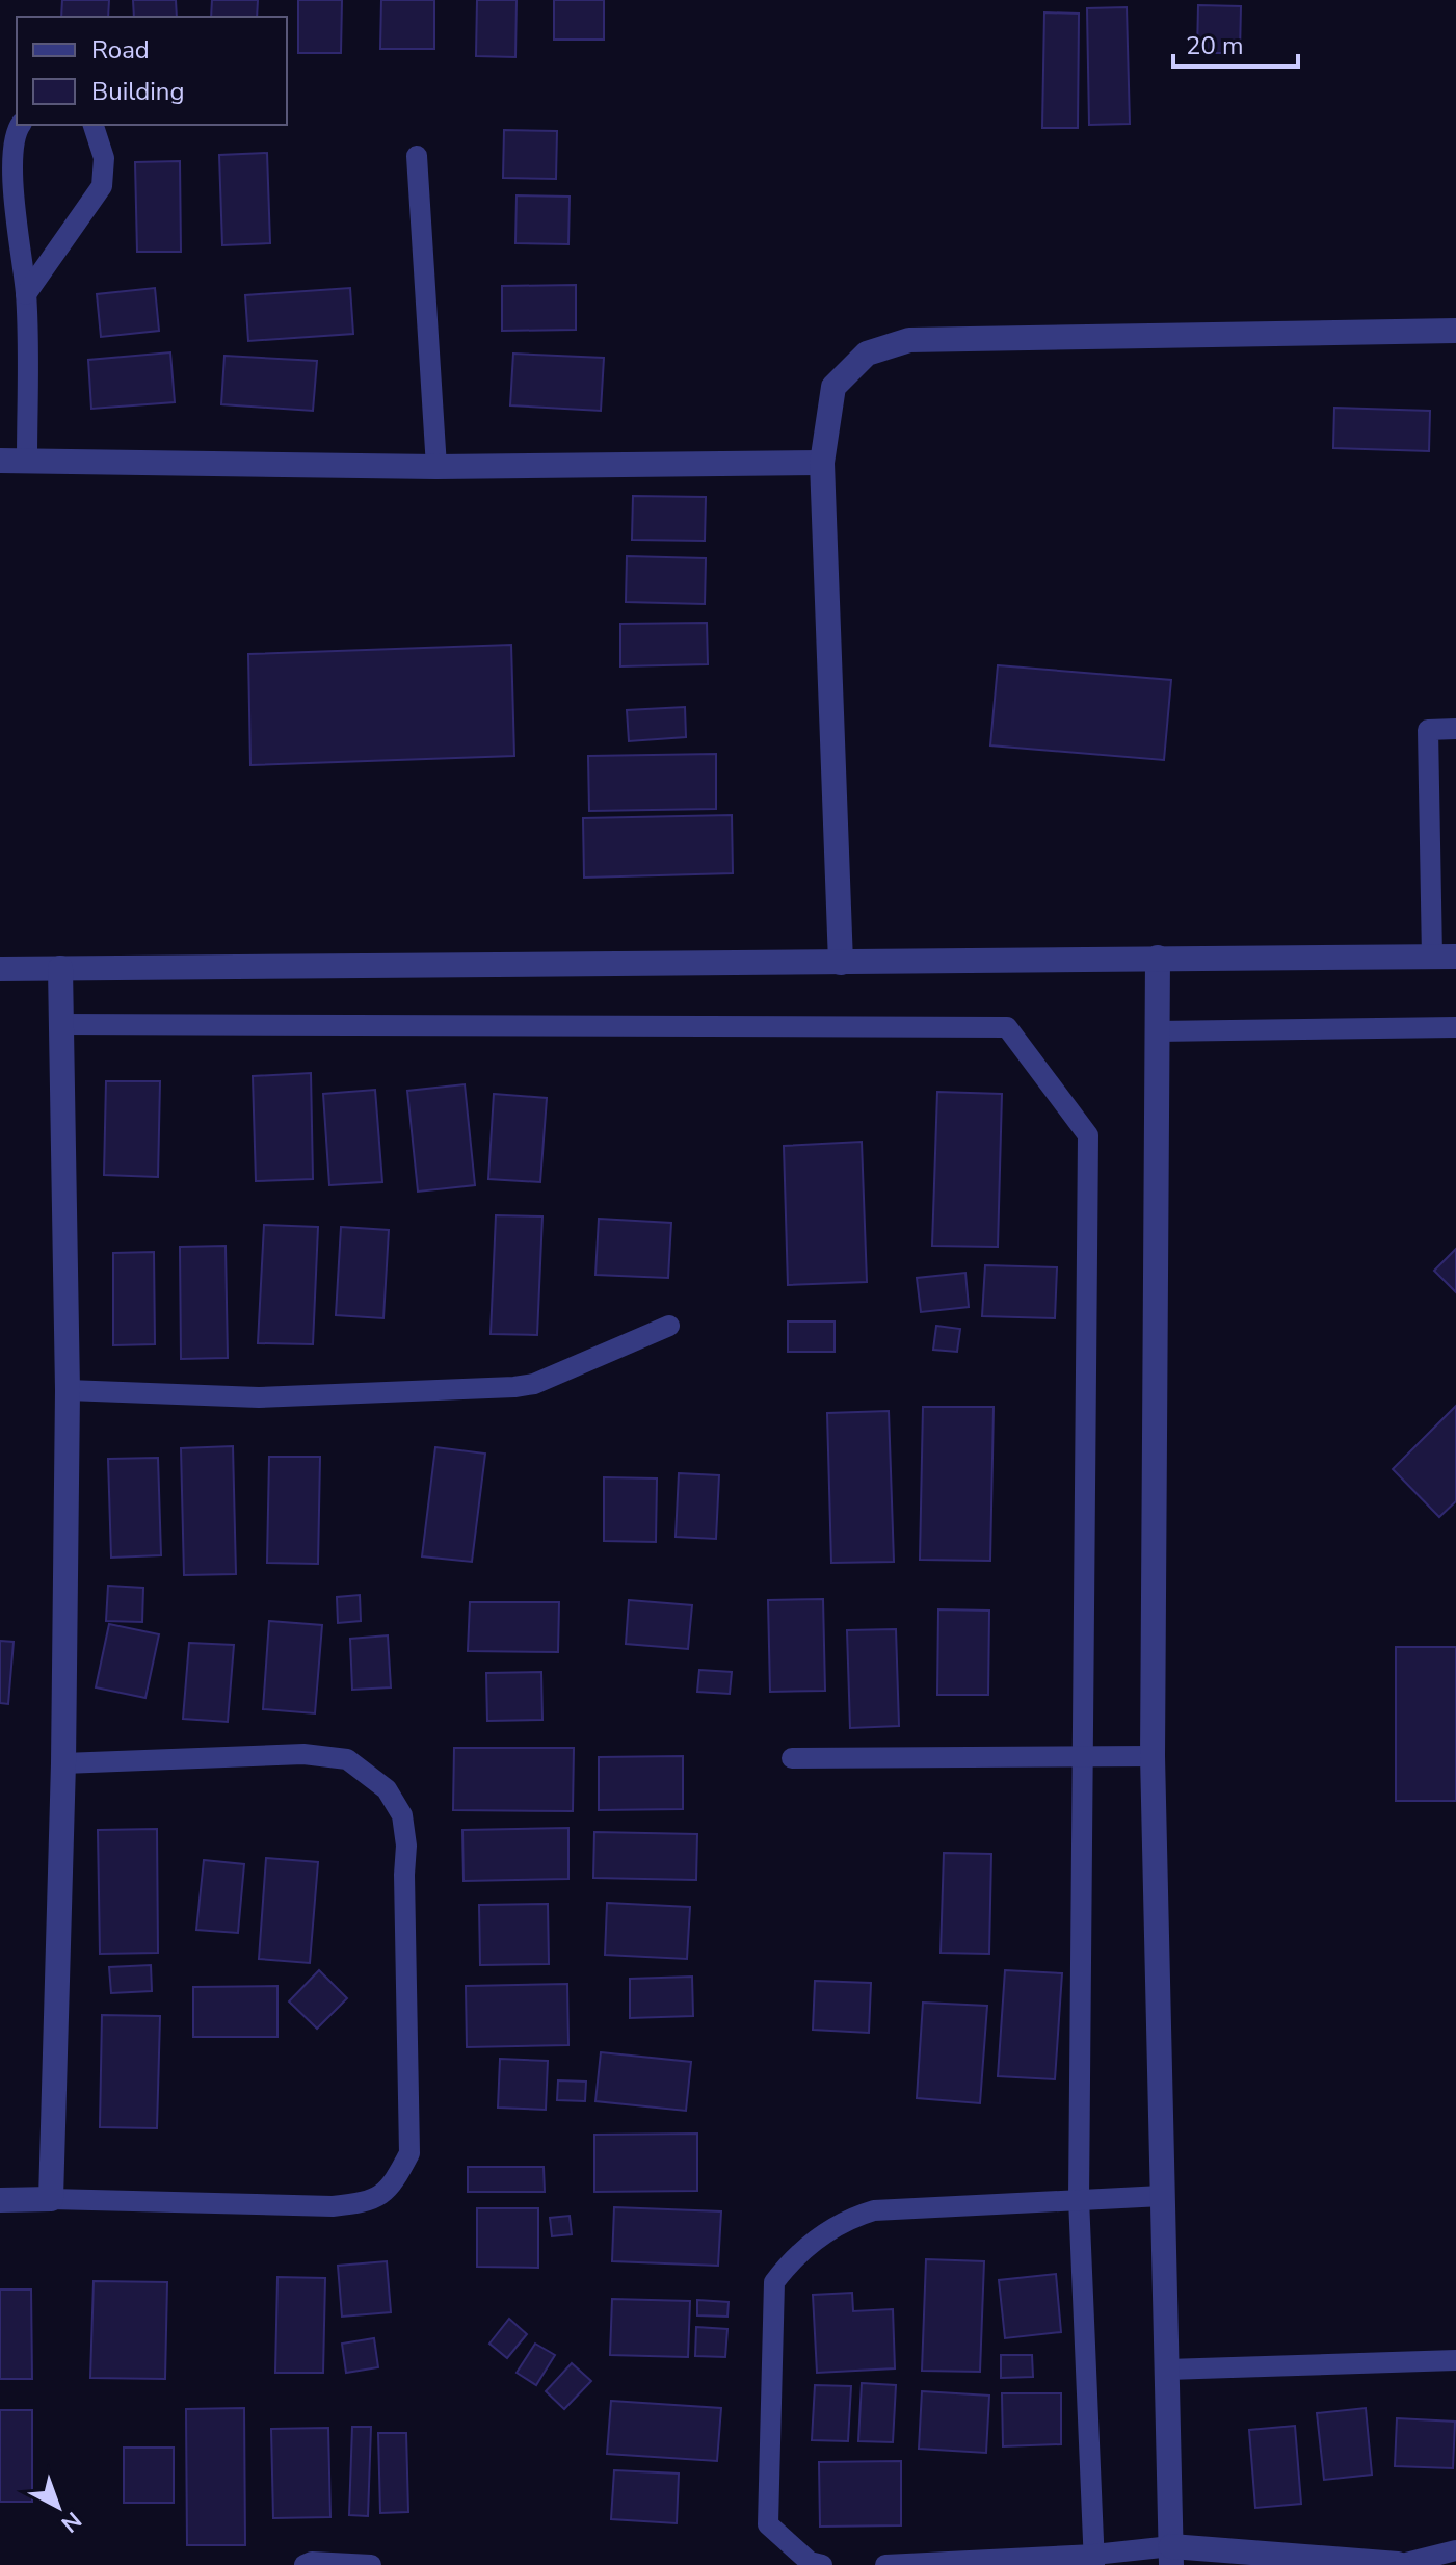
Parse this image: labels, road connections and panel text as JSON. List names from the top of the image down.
{
  "legend": ["Road", "Building"],
  "scale_bar": "20 m",
  "north": "bottom right"
}
